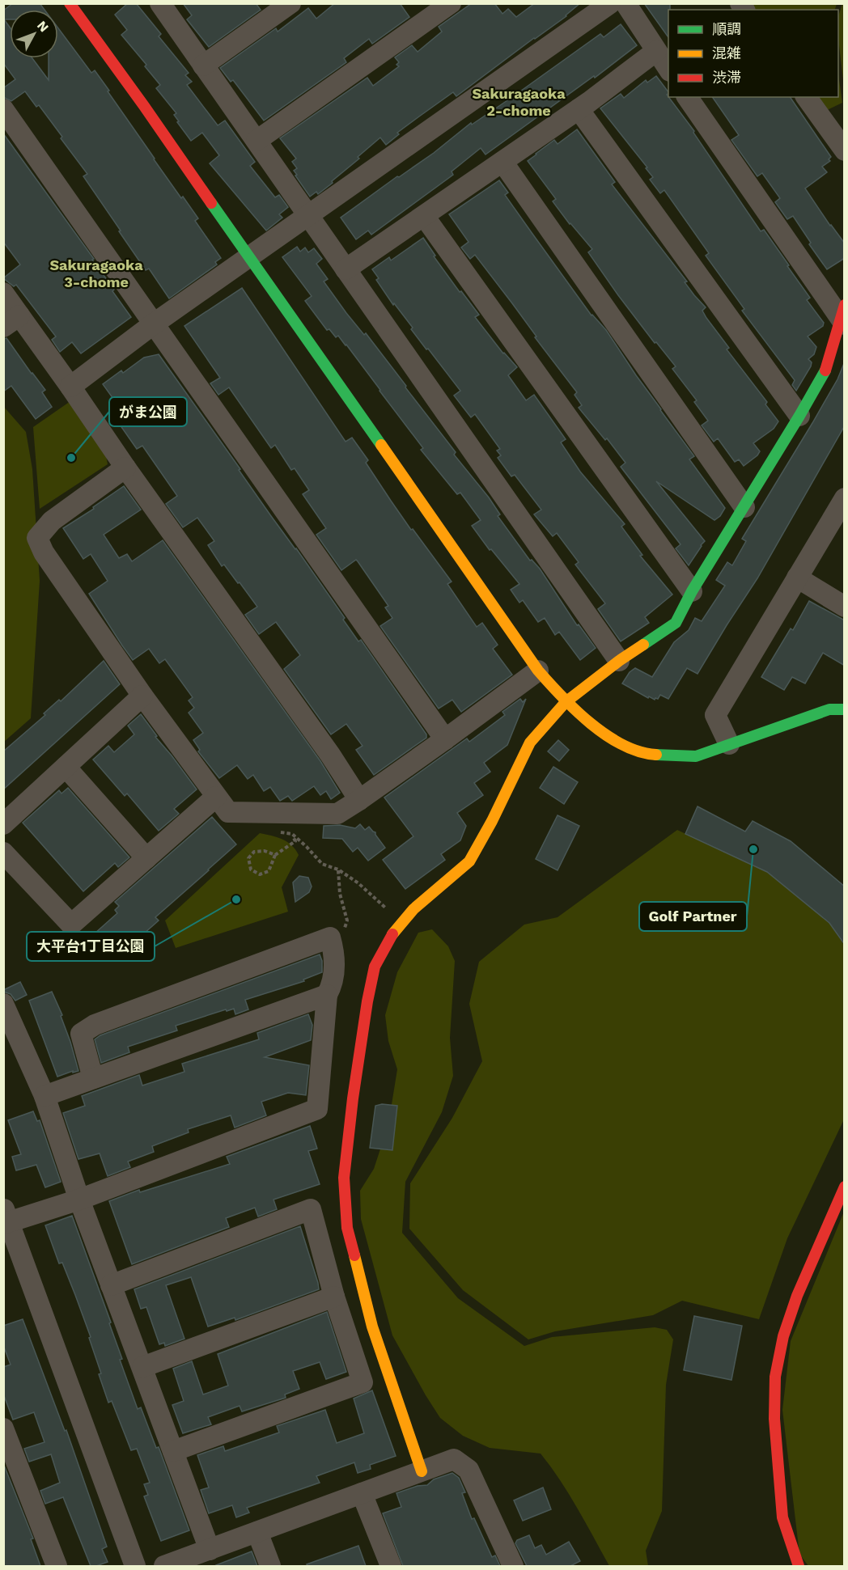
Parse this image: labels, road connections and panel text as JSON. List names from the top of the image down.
{
  "districts": ["Sakuragaoka 2-chome", "Sakuragaoka 3-chome"],
  "places": ["がま公園", "Golf Partner", "大平台1丁目公園"],
  "legend": ["順調", "混雑", "渋滞"],
  "north": "top right"
}
